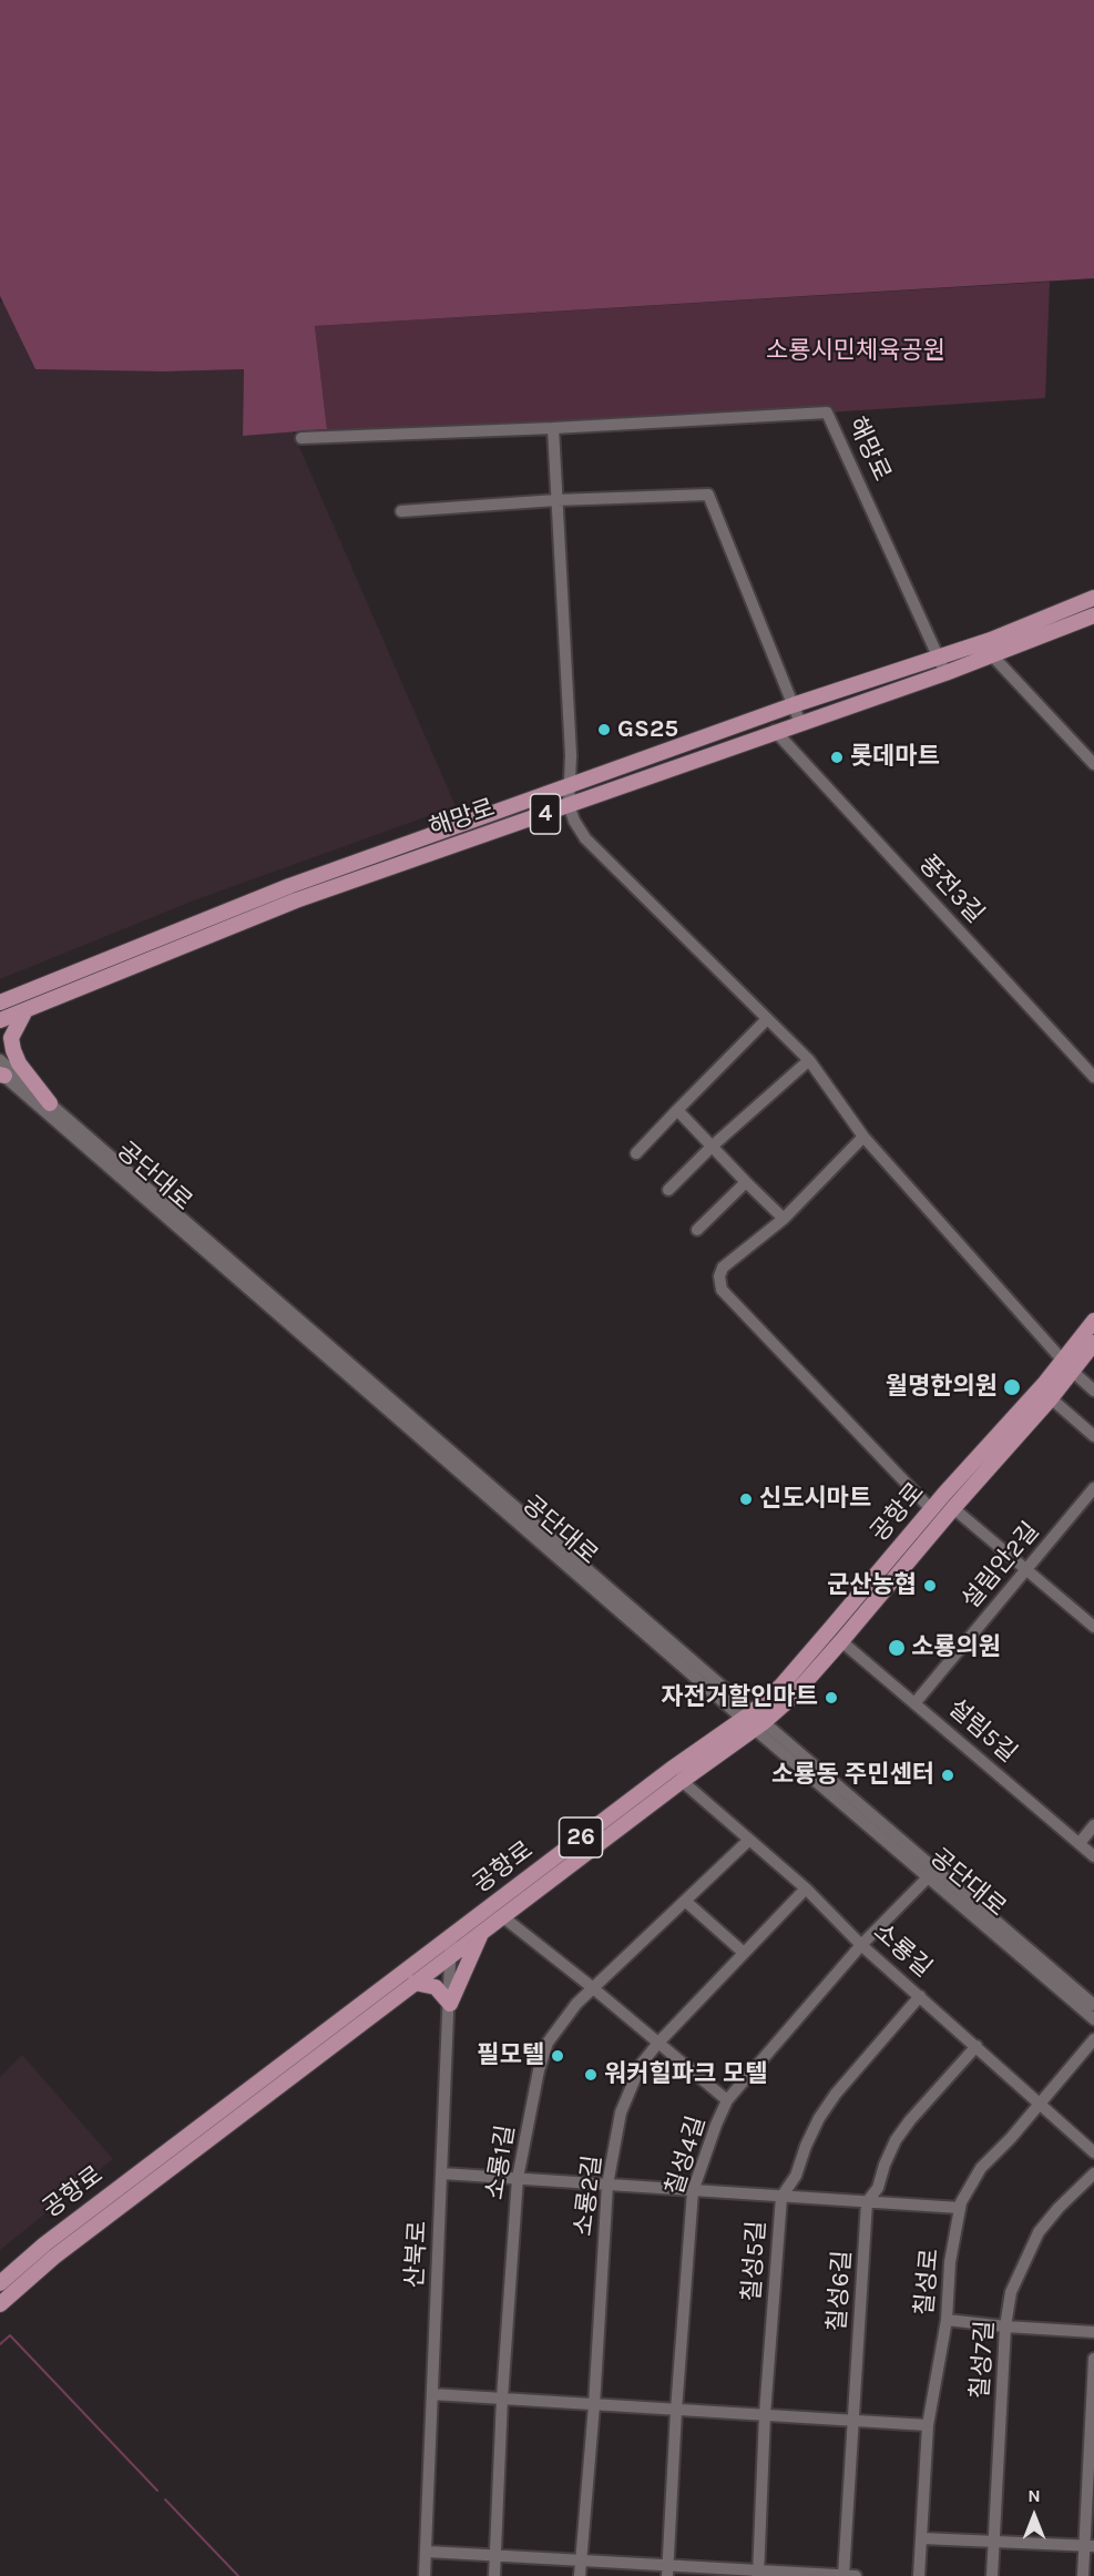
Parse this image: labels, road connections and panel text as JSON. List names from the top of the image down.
{
  "streets": {
    "main road": [
      "해망로",
      "4",
      "공항로",
      "26"
    ],
    "street": [
      "풍전3길",
      "공단대로",
      "설림안2길",
      "설림5길",
      "소룡길",
      "칠성4길",
      "소룡1길",
      "소룡2길",
      "산북로",
      "칠성5길",
      "칠성로",
      "칠성6길",
      "칠성7길"
    ]
  },
  "crossings": [
    ["해망로", "풍전3길"],
    ["공단대로", "공항로"],
    ["공단대로", "칠성4길"],
    ["공항로", "설림5길"],
    ["공항로", "소룡길"],
    ["공항로", "산북로"],
    ["설림안2길", "설림5길"],
    ["소룡길", "칠성4길"],
    ["소룡길", "소룡1길"],
    ["소룡길", "소룡2길"],
    ["소룡길", "칠성5길"],
    ["소룡길", "칠성로"],
    ["소룡길", "칠성6길"]
  ],
  "parks": ["소룡시민체육공원"],
  "places": [
    "GS25",
    "롯데마트",
    "월명한의원",
    "신도시마트",
    "군산농협",
    "소룡의원",
    "자전거할인마트",
    "소룡동 주민센터",
    "필모텔",
    "워커힐파크 모텔"
  ],
  "north": "top"
}
